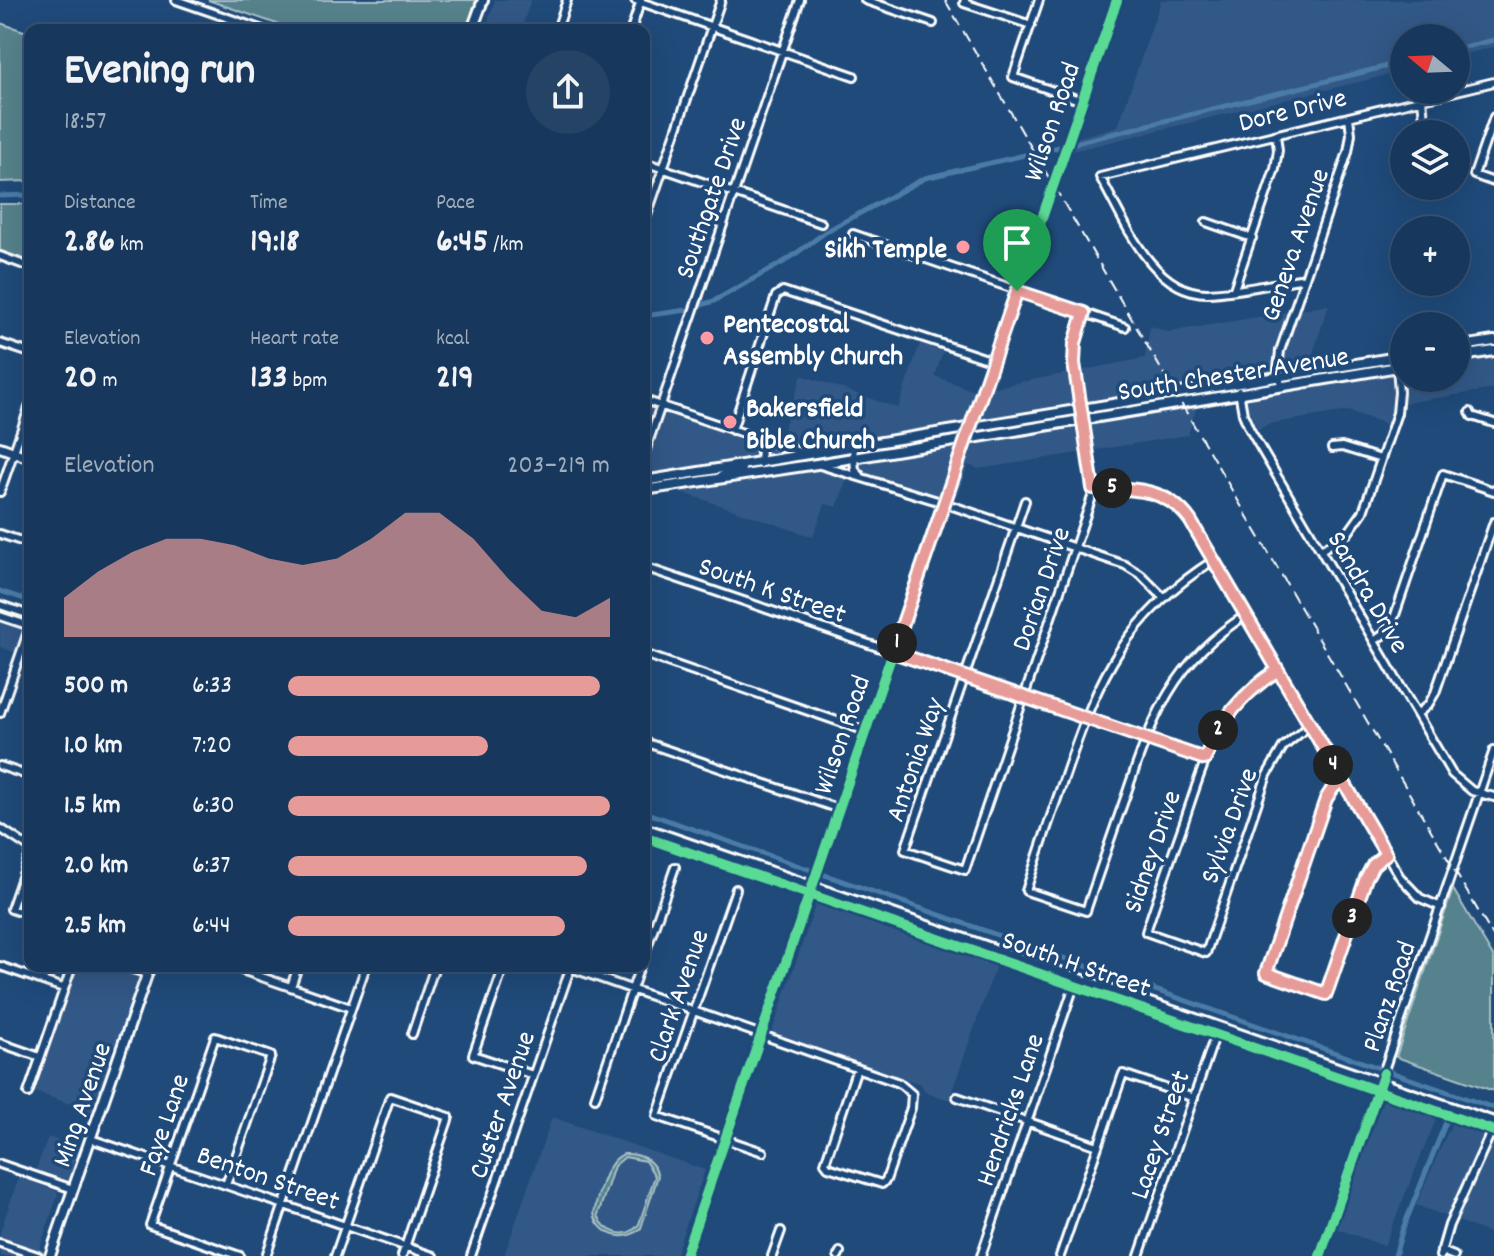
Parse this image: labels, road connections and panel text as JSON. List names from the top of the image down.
{
  "streets": {
    "main road": ["South Chester Avenue", "Ming Avenue"],
    "street": [
      "Dore Drive",
      "Wilson Road",
      "Southgate Drive",
      "Geneva Avenue",
      "South K Street",
      "Dorian Drive",
      "Sandra Drive",
      "Antonia Way",
      "Sylvia Drive",
      "Sidney Drive",
      "South H Street",
      "Clark Avenue",
      "Planz Road",
      "Custer Avenue",
      "Hendricks Lane",
      "Faye Lane",
      "Lacey Street",
      "Benton Street"
    ]
  },
  "crossings": [
    ["Dore Drive", "Geneva Avenue"],
    ["Wilson Road", "South Chester Avenue"],
    ["Wilson Road", "South K Street"],
    ["Wilson Road", "South H Street"],
    ["Wilson Road", "Clark Avenue"],
    ["Geneva Avenue", "South Chester Avenue"],
    ["South Chester Avenue", "Dorian Drive"],
    ["South Chester Avenue", "Sandra Drive"],
    ["South K Street", "Dorian Drive"],
    ["South K Street", "Antonia Way"],
    ["South K Street", "Sidney Drive"],
    ["Dorian Drive", "Antonia Way"],
    ["Sandra Drive", "Planz Road"],
    ["Sylvia Drive", "Sidney Drive"],
    ["South H Street", "Planz Road"],
    ["South H Street", "Hendricks Lane"],
    ["South H Street", "Lacey Street"],
    ["Ming Avenue", "Benton Street"],
    ["Faye Lane", "Benton Street"]
  ],
  "places": ["Sikh Temple", "Pentecostal Assembly Church", "Bakersfield Bible Church"],
  "north": "left",
  "page": {
    "map_buttons": ["+", "−"],
    "heading": ["Evening run", "18:57"],
    "stats": [
      ["Distance", "2.86 km"],
      ["Time", "19:18"],
      ["Pace", "6:45 /km"],
      ["Elevation", "20 m"],
      ["Heart rate", "133 bpm"],
      ["kcal", "219"]
    ],
    "chart": ["Elevation", "203–219 m"],
    "pins": [
      "5",
      "1",
      "2",
      "4",
      "3"
    ],
    "list": [
      {
        "name": "500 m",
        "note": "6:33"
      },
      {
        "name": "1.0 km",
        "note": "7:20"
      },
      {
        "name": "1.5 km",
        "note": "6:30"
      },
      {
        "name": "2.0 km",
        "note": "6:37"
      },
      {
        "name": "2.5 km",
        "note": "6:44"
      }
    ]
  }
}
